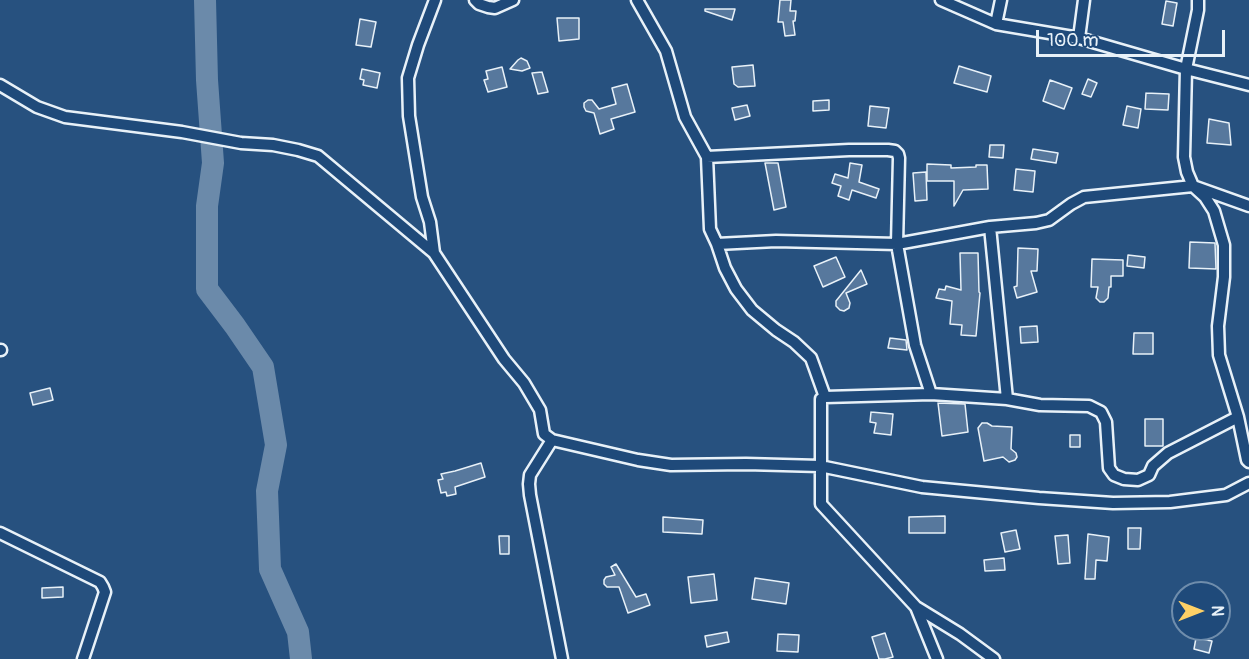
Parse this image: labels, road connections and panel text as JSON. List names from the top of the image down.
{
  "scale_bar": "100 m",
  "north": "right"
}
